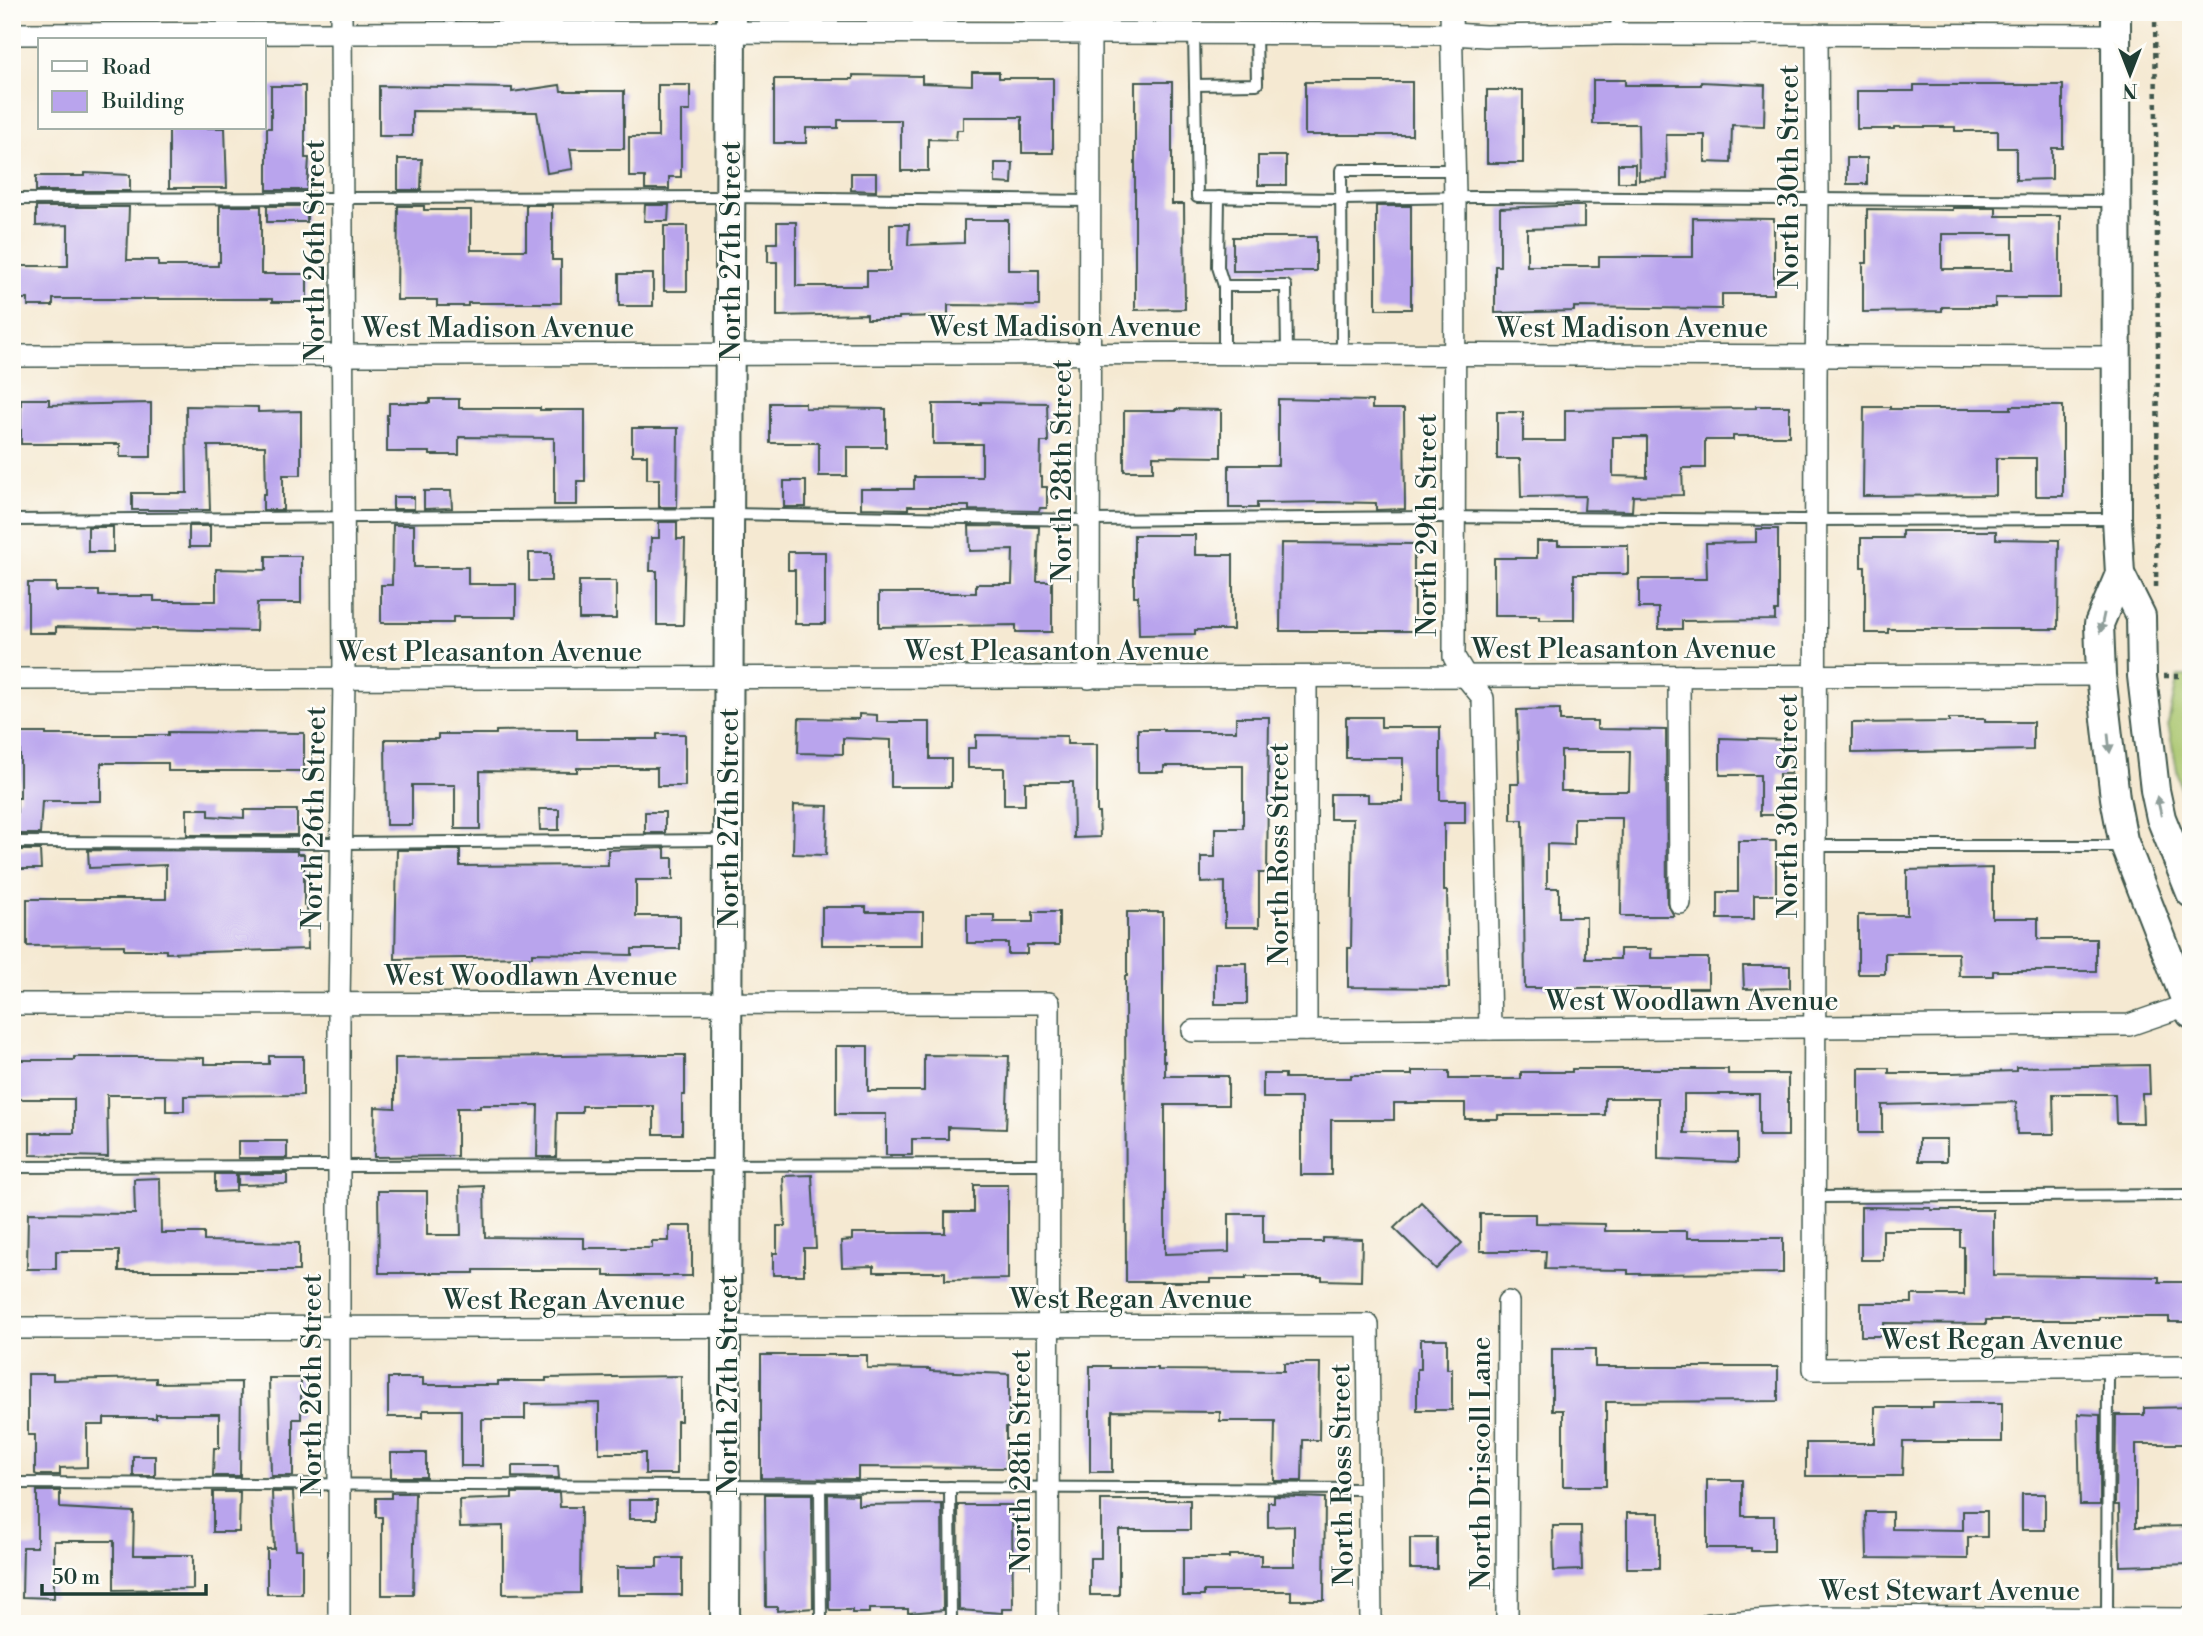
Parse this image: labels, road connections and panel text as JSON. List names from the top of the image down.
{
  "streets": {
    "street": [
      "North 30th Street",
      "North 26th Street",
      "North 27th Street",
      "West Madison Avenue",
      "North 28th Street",
      "North 29th Street",
      "West Pleasanton Avenue",
      "North Ross Street",
      "West Woodlawn Avenue",
      "West Regan Avenue",
      "North Driscoll Lane",
      "West Stewart Avenue"
    ]
  },
  "crossings": [
    ["North 30th Street", "West Madison Avenue"],
    ["North 30th Street", "West Pleasanton Avenue"],
    ["North 30th Street", "West Woodlawn Avenue"],
    ["North 30th Street", "West Regan Avenue"],
    ["North 26th Street", "West Madison Avenue"],
    ["North 26th Street", "West Pleasanton Avenue"],
    ["North 26th Street", "West Woodlawn Avenue"],
    ["North 26th Street", "West Regan Avenue"],
    ["North 27th Street", "West Madison Avenue"],
    ["North 27th Street", "West Pleasanton Avenue"],
    ["North 27th Street", "West Woodlawn Avenue"],
    ["North 27th Street", "West Regan Avenue"],
    ["West Madison Avenue", "North 28th Street"],
    ["West Madison Avenue", "North 29th Street"],
    ["North 28th Street", "West Pleasanton Avenue"],
    ["North 28th Street", "West Woodlawn Avenue"],
    ["North 28th Street", "West Regan Avenue"],
    ["North 29th Street", "West Pleasanton Avenue"],
    ["North 29th Street", "West Woodlawn Avenue"],
    ["West Pleasanton Avenue", "North Ross Street"],
    ["North Ross Street", "West Woodlawn Avenue"],
    ["North Ross Street", "West Regan Avenue"]
  ],
  "legend": ["Road", "Building"],
  "scale_bar": "50 m",
  "north": "bottom"
}
